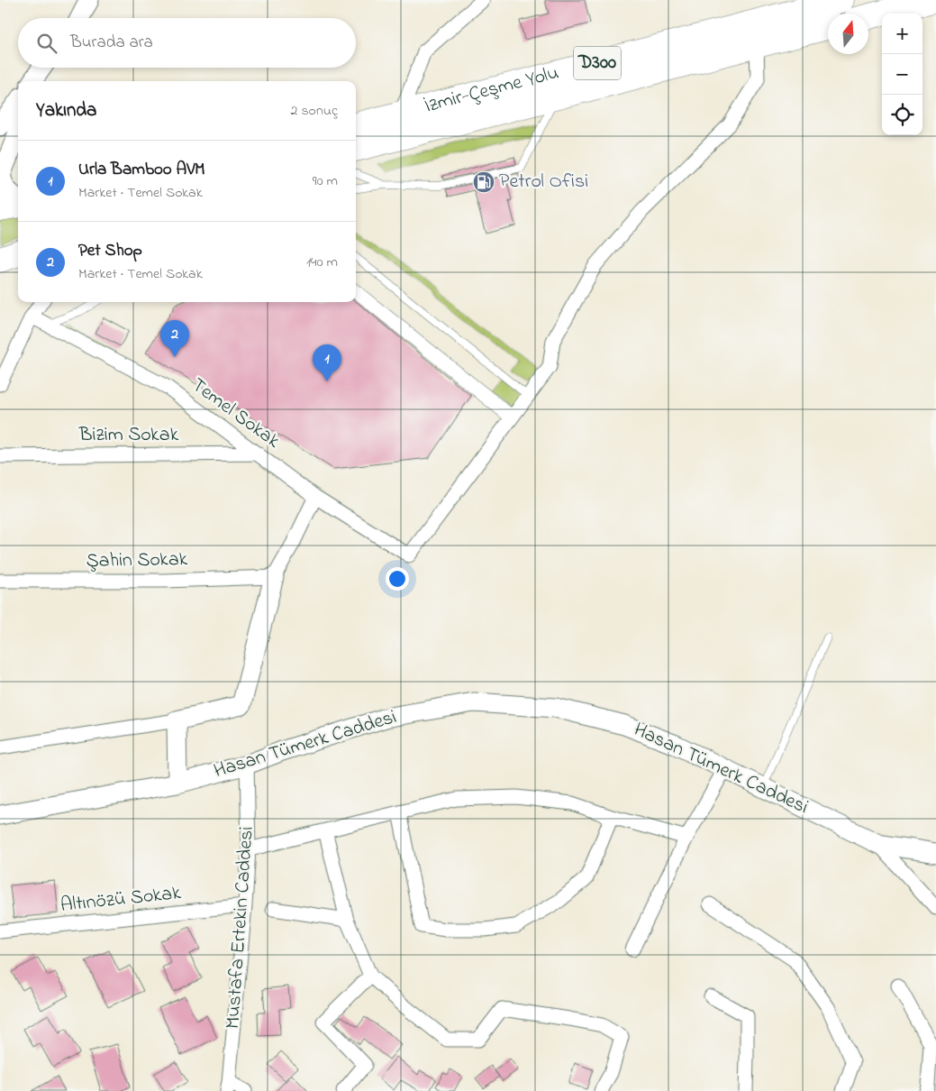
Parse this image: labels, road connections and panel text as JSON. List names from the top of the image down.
{
  "streets": {
    "highway": ["D300", "İzmir-Çeşme Yolu"],
    "street": [
      "Temel Sokak",
      "Bizim Sokak",
      "Şahin Sokak",
      "Hasan Tümerk Caddesi",
      "Altınözü Sokak",
      "Mustafa Ertekin Caddesi"
    ]
  },
  "crossings": [
    ["Temel Sokak", "Bizim Sokak"],
    ["Hasan Tümerk Caddesi", "Mustafa Ertekin Caddesi"],
    ["Altınözü Sokak", "Mustafa Ertekin Caddesi"]
  ],
  "places": {
    "fuel station": ["Petrol Ofisi"]
  },
  "north": "top",
  "page": {
    "map_buttons": ["+", "−"],
    "search": "Burada ara",
    "heading": ["Yakında", "2 sonuç"],
    "list": [
      {
        "mark": "1",
        "name": "Urla Bamboo AVM",
        "note": "Market · Temel Sokak",
        "value": "90 m"
      },
      {
        "mark": "2",
        "name": "Pet Shop",
        "note": "Market · Temel Sokak",
        "value": "140 m"
      }
    ],
    "pins": ["2", "1"]
  }
}
